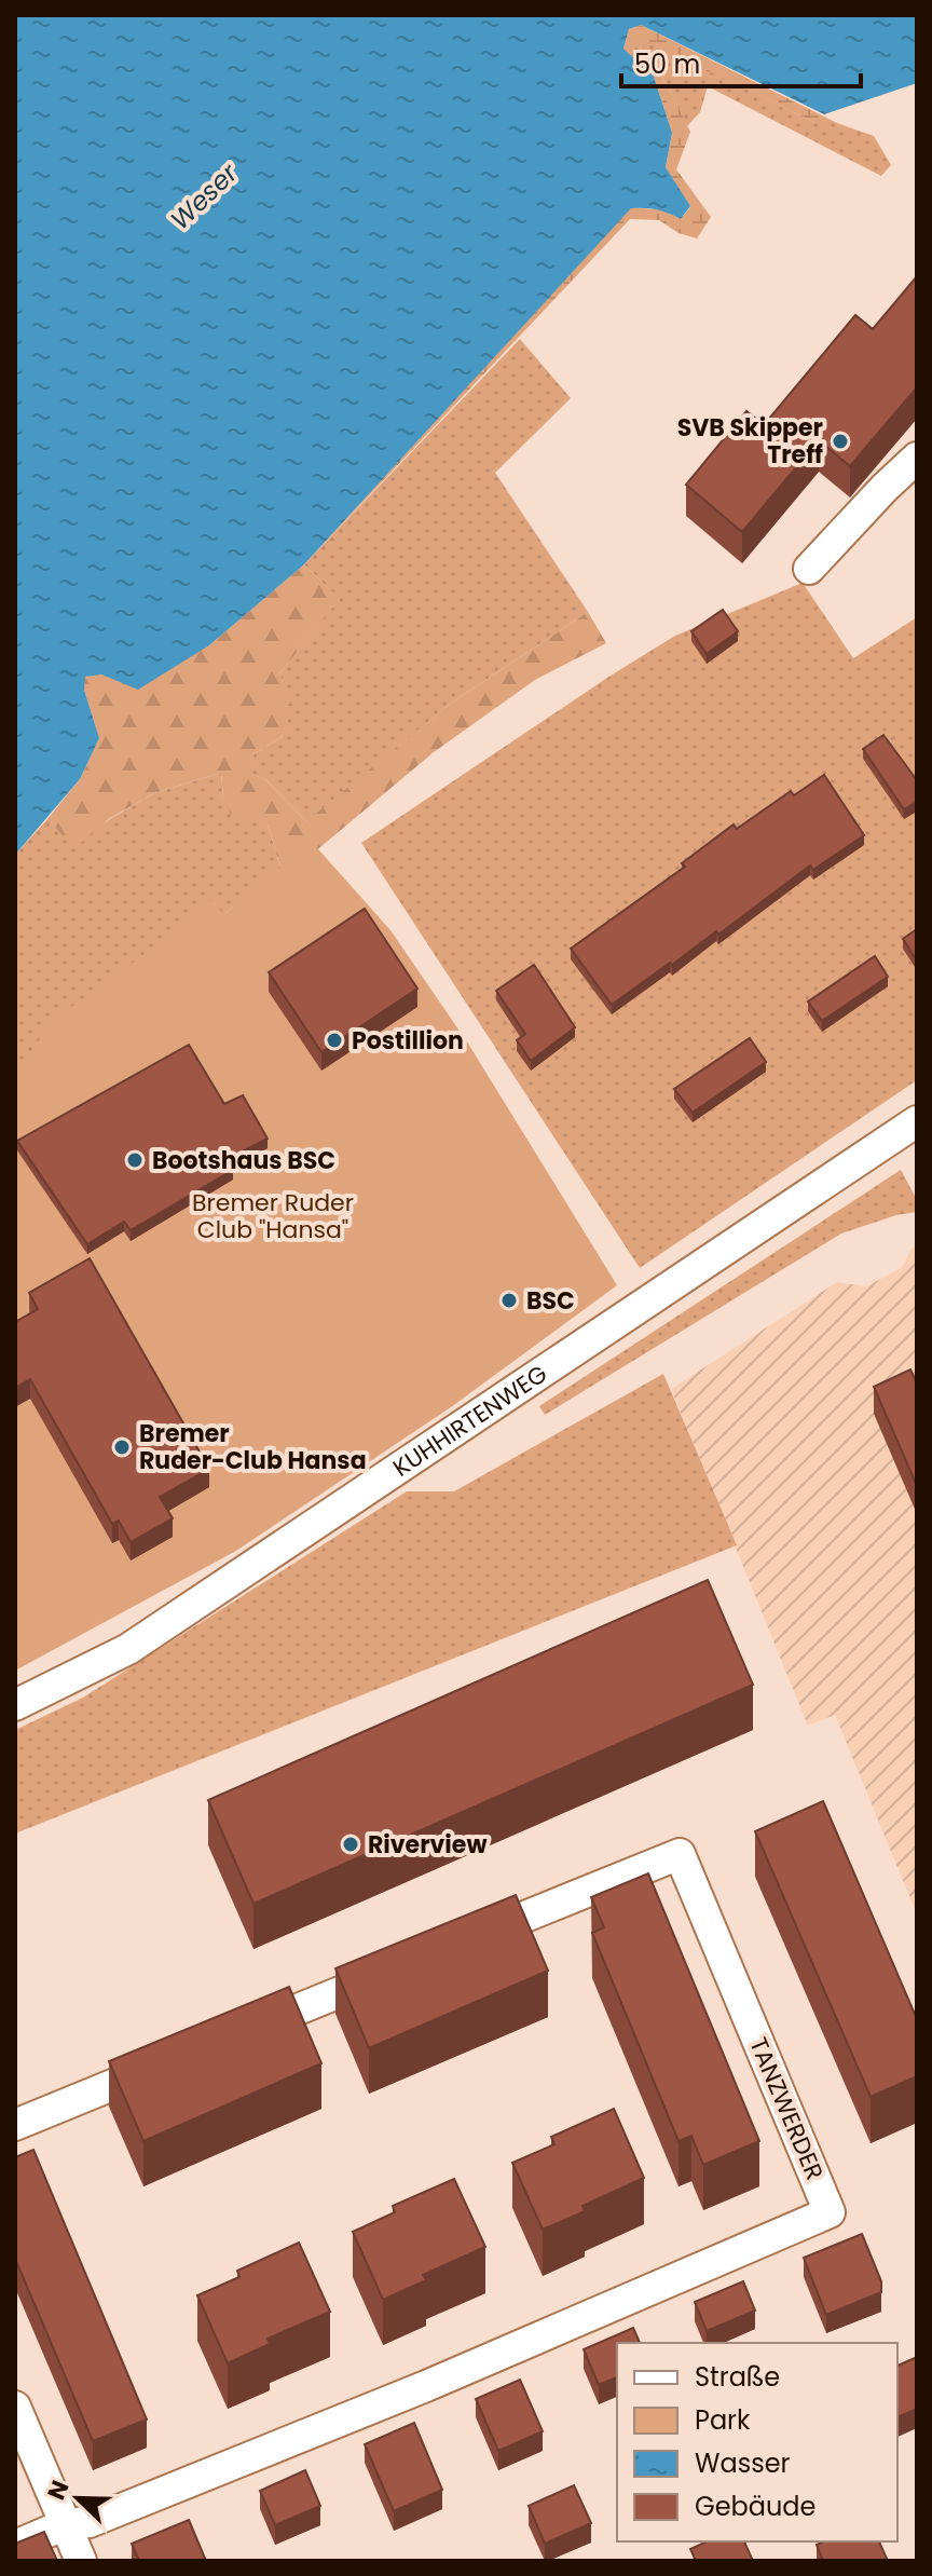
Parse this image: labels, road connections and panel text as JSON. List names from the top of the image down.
{
  "streets": {
    "street": ["KUHHIRTENWEG", "TANZWERDER"]
  },
  "water": ["Weser"],
  "parks": ["Bremer Ruder Club \"Hansa\""],
  "places": [
    "SVB Skipper Treff",
    "Postillion",
    "Bootshaus BSC",
    "BSC",
    "Bremer Ruder-Club Hansa",
    "Riverview"
  ],
  "legend": [
    "Straße",
    "Park",
    "Wasser",
    "Gebäude"
  ],
  "scale_bar": "50 m",
  "north": "top left"
}
